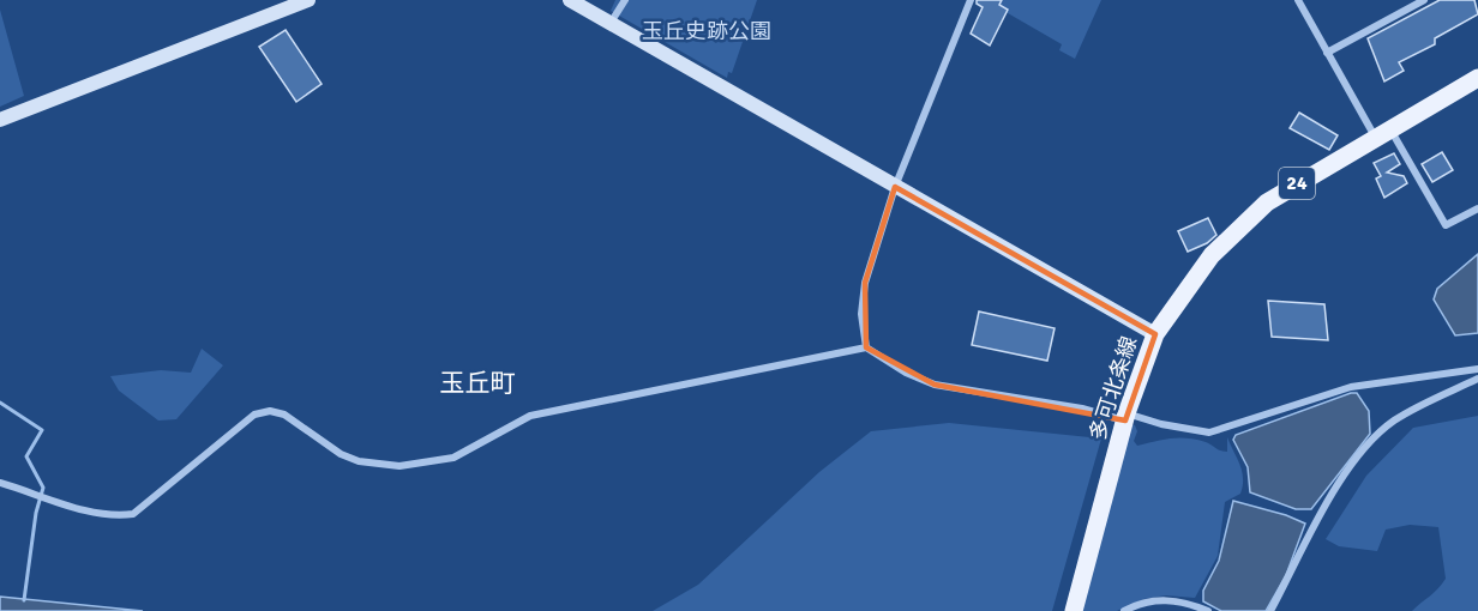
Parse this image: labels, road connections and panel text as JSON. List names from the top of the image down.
{
  "streets": {
    "main road": ["24", "多可北条線"]
  },
  "districts": ["玉丘町"],
  "parks": ["玉丘史跡公園"]
}
